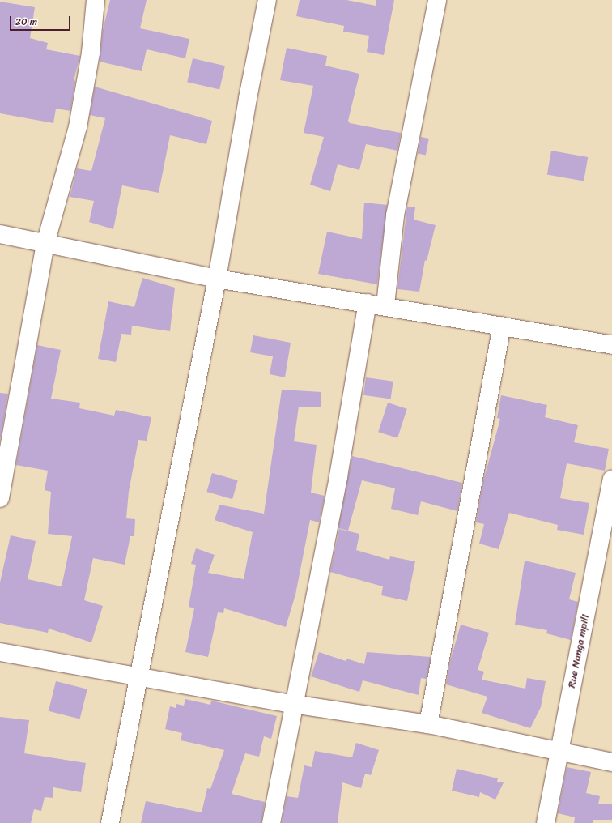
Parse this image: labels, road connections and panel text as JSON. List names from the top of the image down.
{
  "streets": {
    "street": ["Rue Nanga mpili"]
  },
  "scale_bar": "20 m"
}
